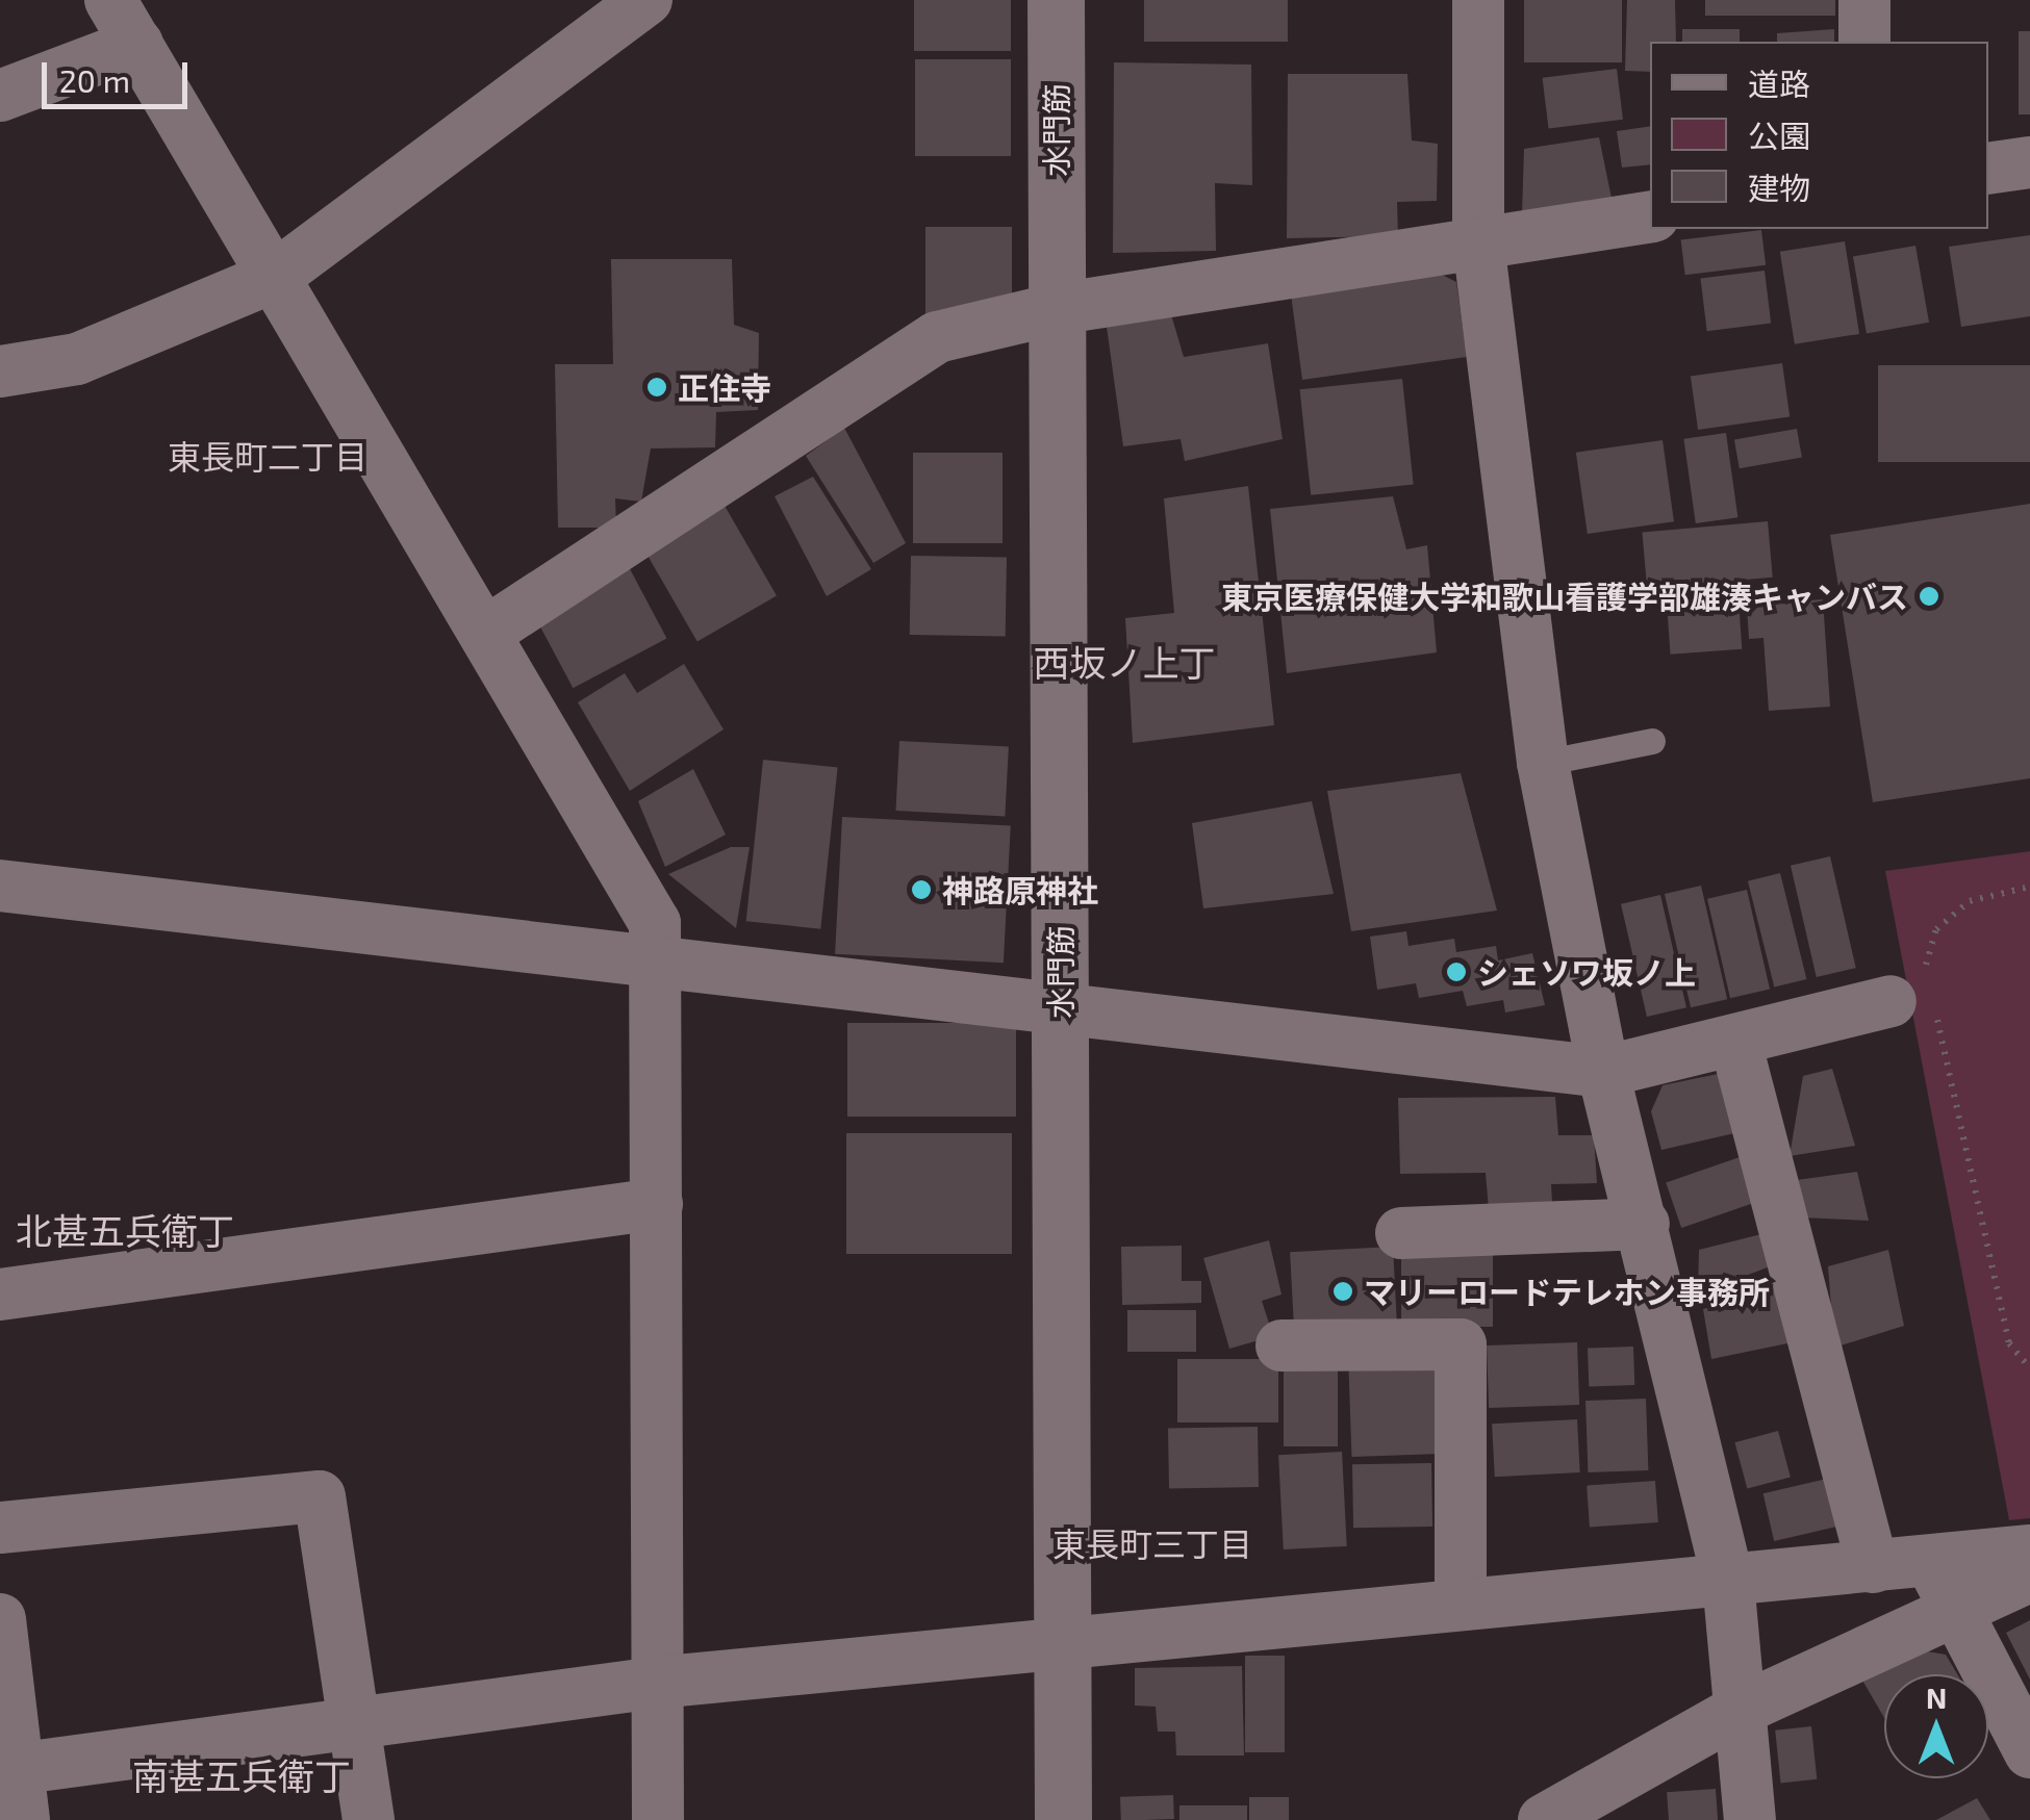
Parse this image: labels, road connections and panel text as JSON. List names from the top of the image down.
{
  "streets": {
    "street": ["水門筋"]
  },
  "districts": [
    "東長町二丁目",
    "西坂ノ上丁",
    "北甚五兵衛丁",
    "東長町三丁目",
    "南甚五兵衛丁"
  ],
  "places": [
    "正住寺",
    "東京医療保健大学和歌山看護学部雄湊キャンバス",
    "神路原神社",
    "シェソワ坂ノ上",
    "マリーロードテレホン事務所"
  ],
  "legend": ["道路", "公園", "建物"],
  "scale_bar": "20 m",
  "north": "top"
}
